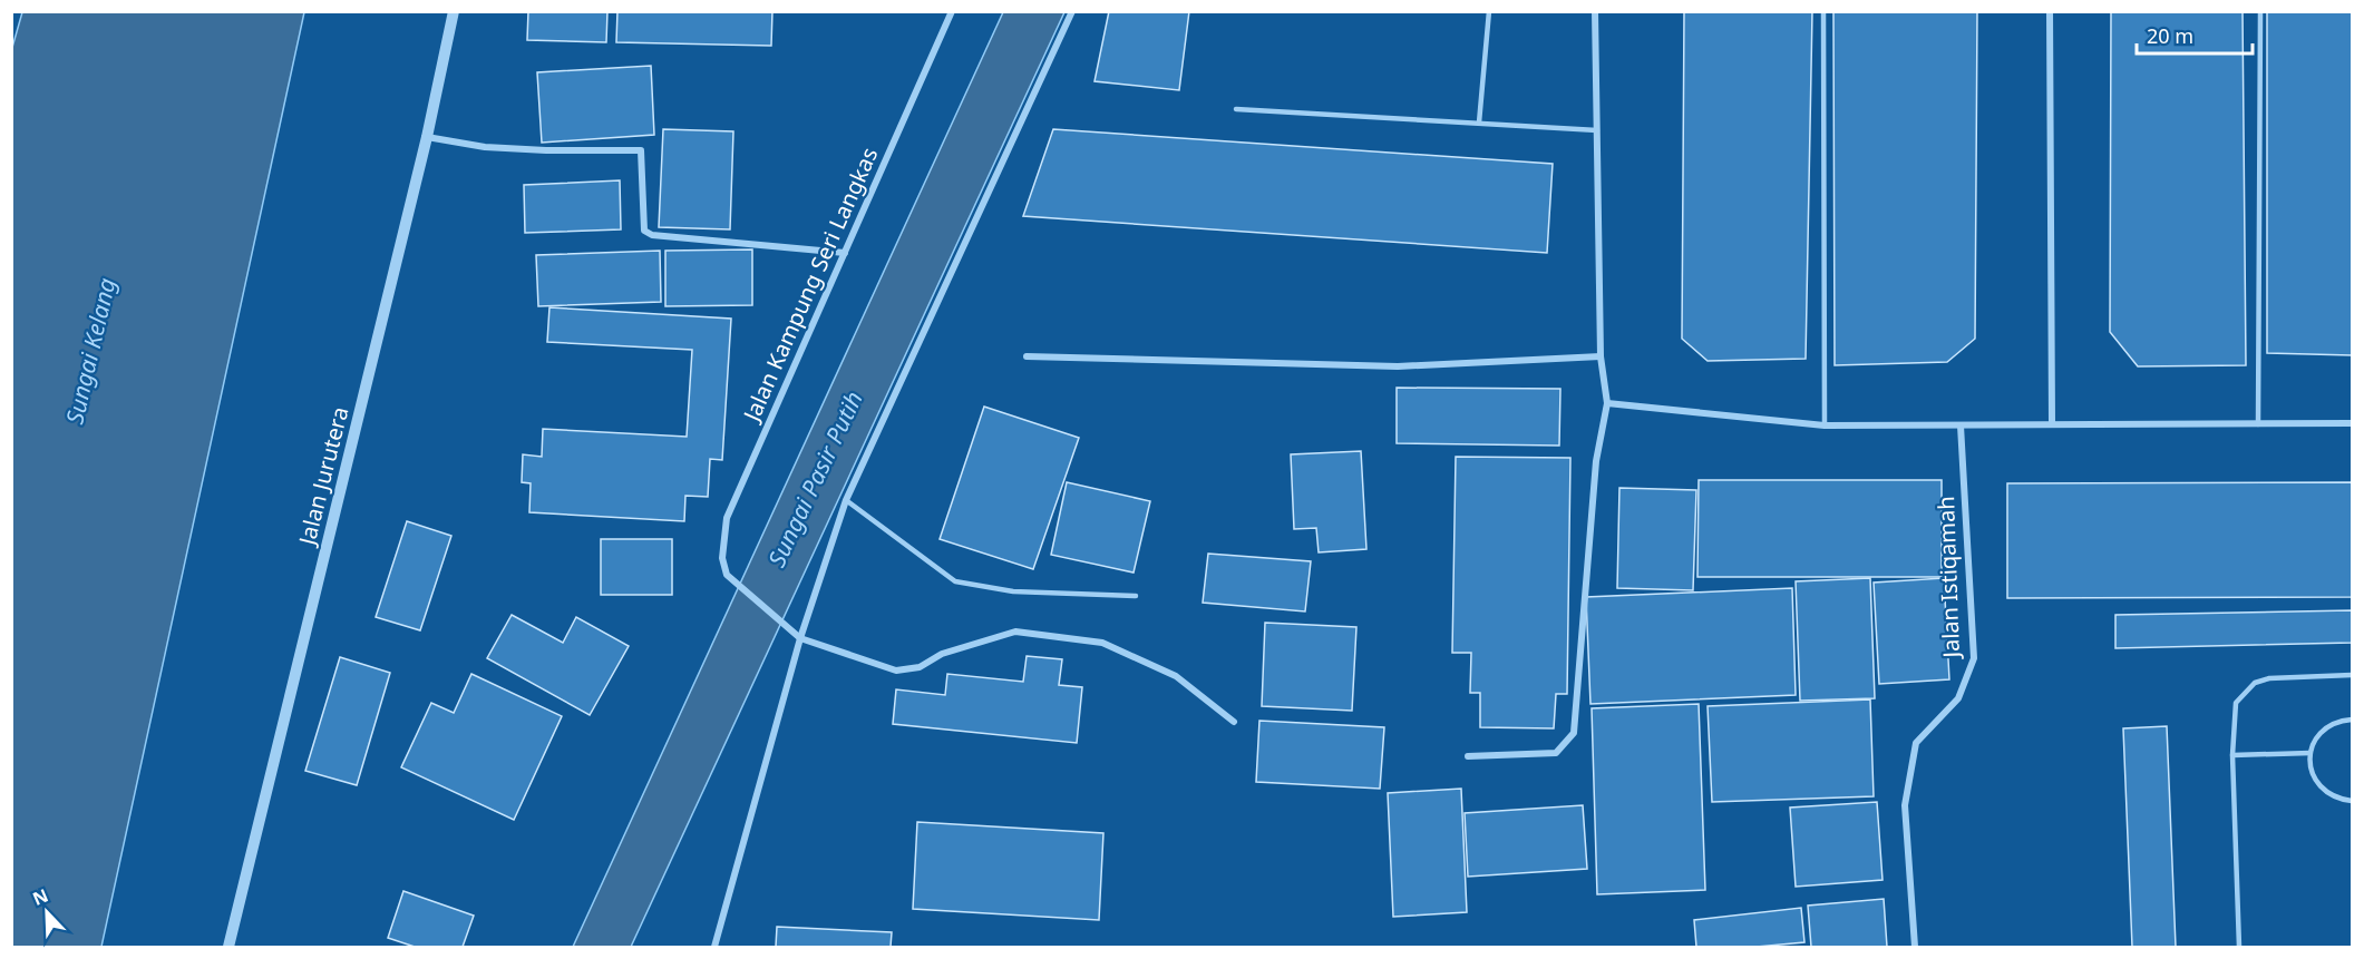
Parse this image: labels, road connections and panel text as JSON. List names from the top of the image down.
{
  "streets": {
    "street": ["Jalan Kampung Seri Langkas", "Jalan Jurutera", "Jalan Istiqamah"]
  },
  "water": ["Sungai Kelang", "Sungai Pasir Putih"],
  "scale_bar": "20 m",
  "north": "top left"
}
